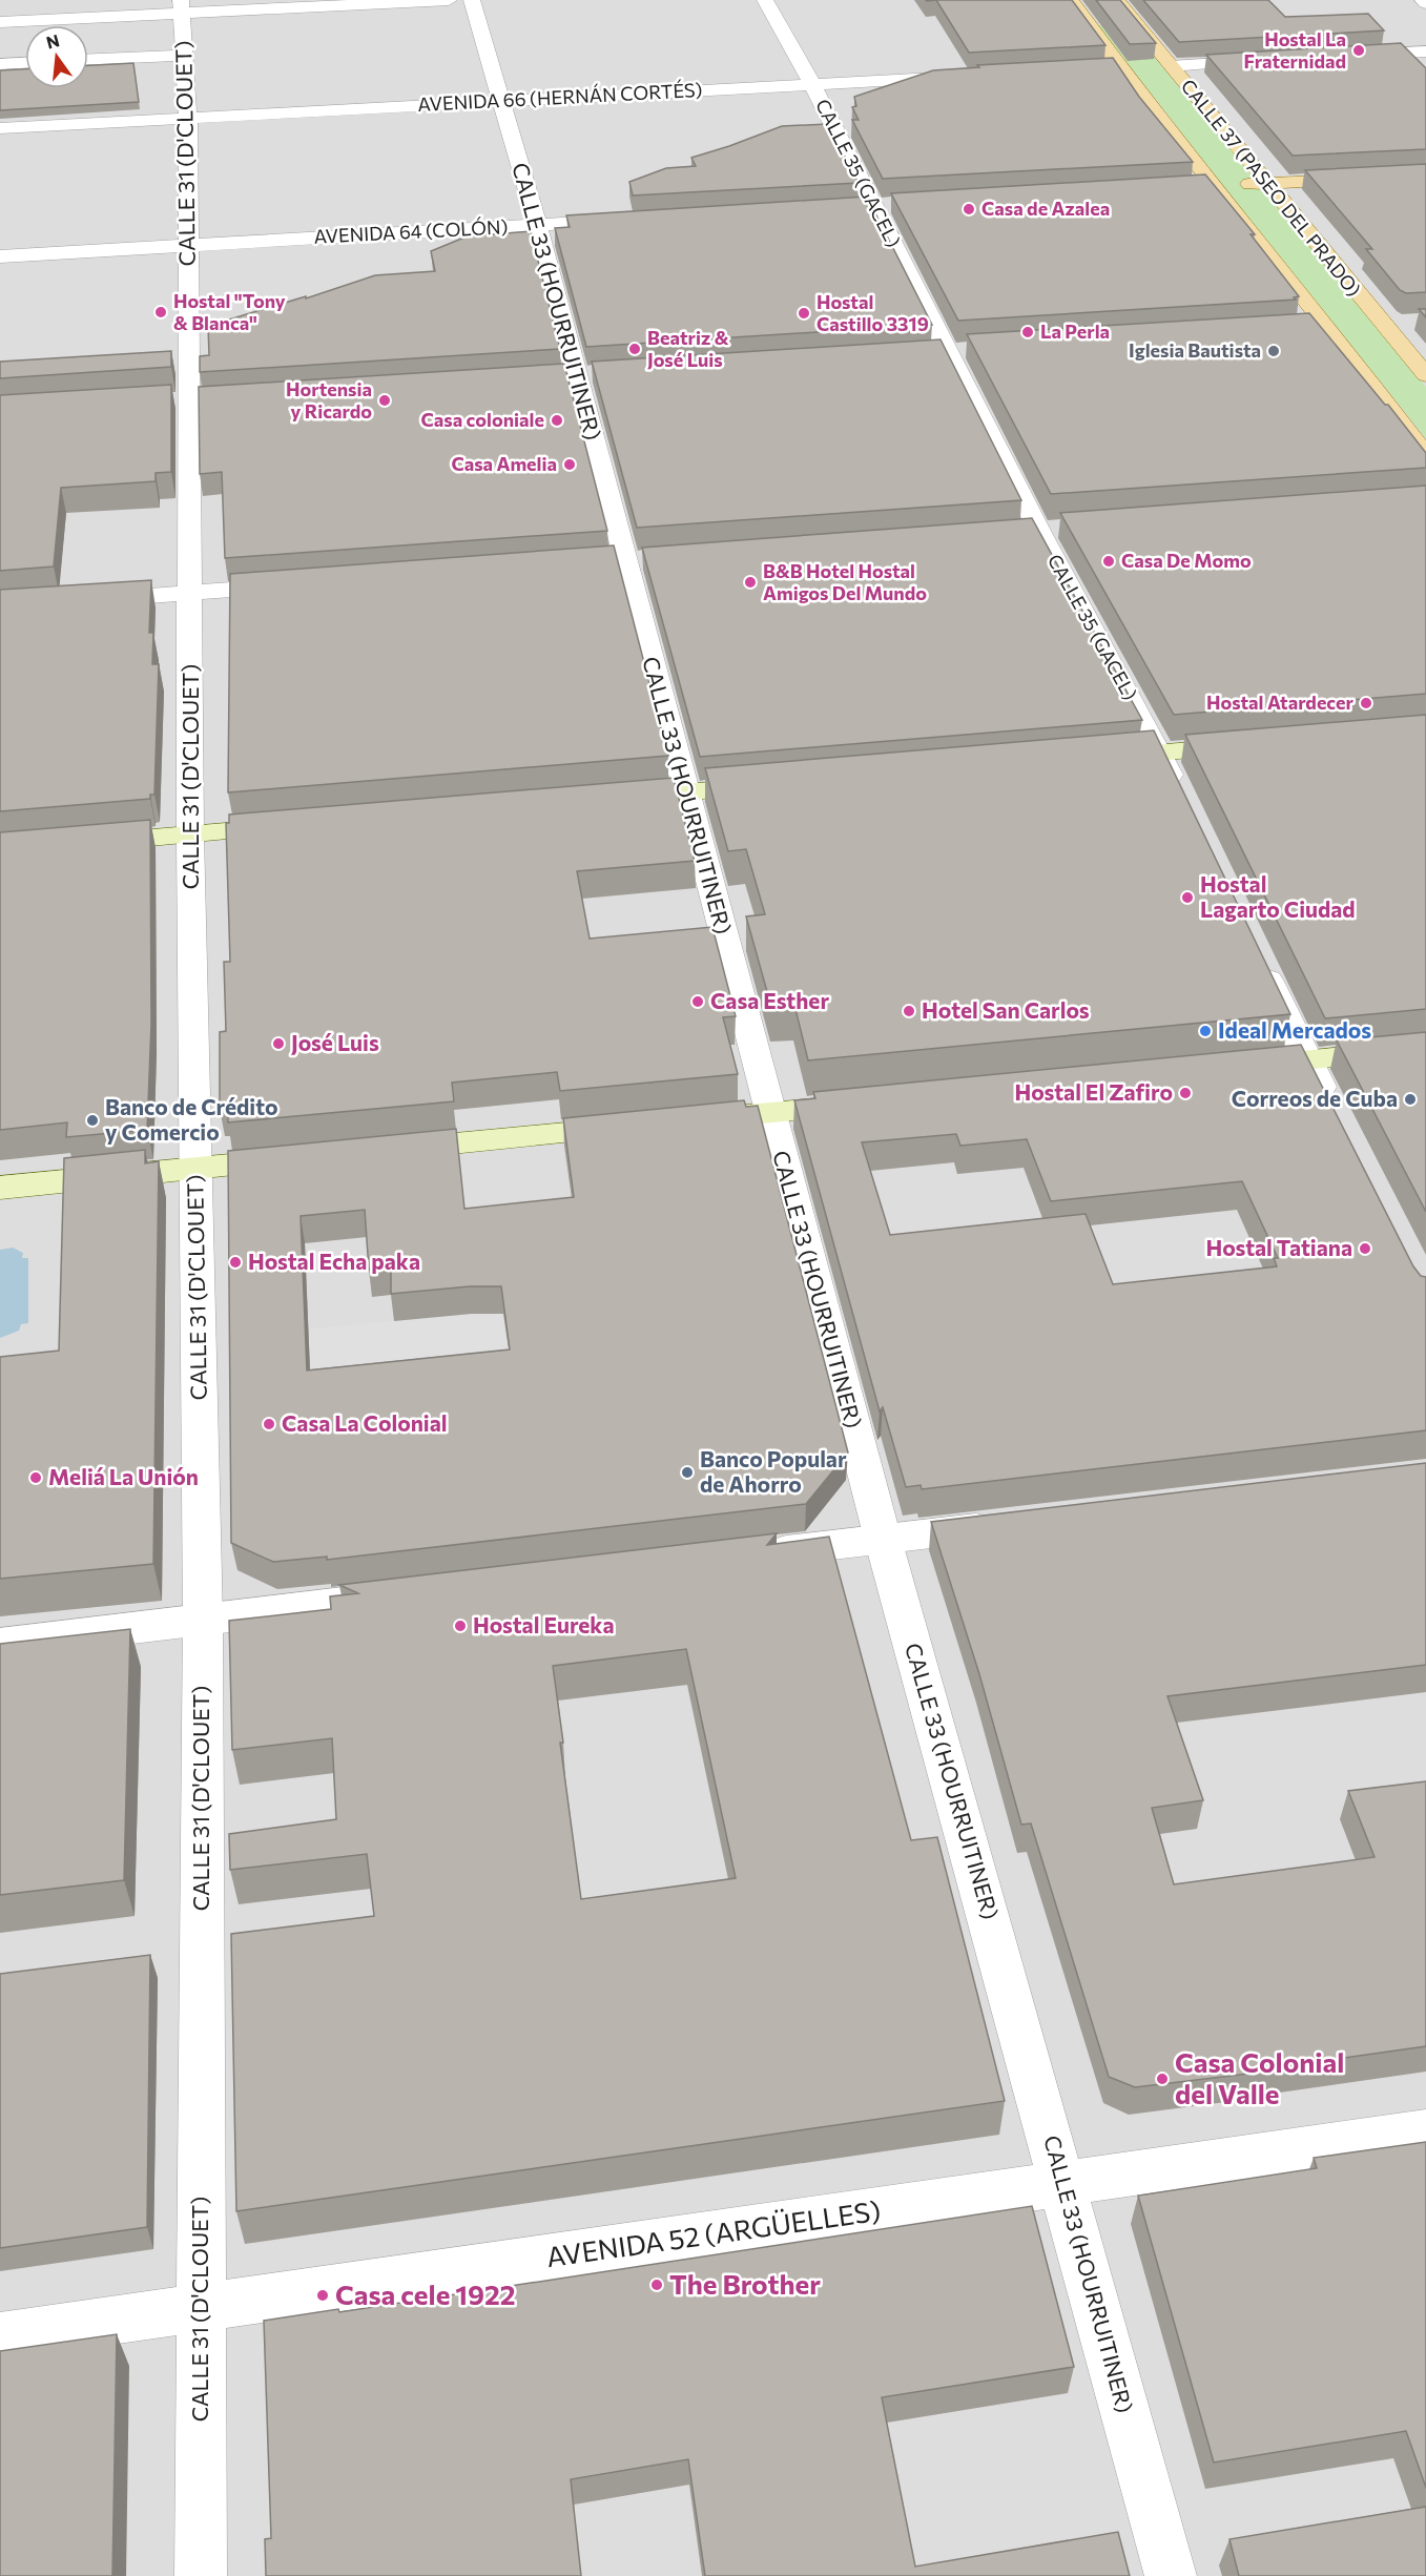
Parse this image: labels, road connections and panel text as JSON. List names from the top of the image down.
{
  "streets": {
    "main road": ["CALLE 37 (PASEO DEL PRADO)"],
    "street": [
      "AVENIDA 66 (HERNÁN CORTÉS)",
      "CALLE 31 (D'CLOUET)",
      "CALLE 35 (GACEL)",
      "AVENIDA 64 (COLÓN)",
      "CALLE 33 (HOURRUITINER)",
      "AVENIDA 52 (ARGÜELLES)"
    ]
  },
  "crossings": [
    ["AVENIDA 66 (HERNÁN CORTÉS)", "CALLE 31 (D'CLOUET)"],
    ["AVENIDA 66 (HERNÁN CORTÉS)", "CALLE 35 (GACEL)"],
    ["AVENIDA 66 (HERNÁN CORTÉS)", "CALLE 33 (HOURRUITINER)"],
    ["CALLE 31 (D'CLOUET)", "AVENIDA 64 (COLÓN)"],
    ["CALLE 31 (D'CLOUET)", "AVENIDA 52 (ARGÜELLES)"],
    ["AVENIDA 64 (COLÓN)", "CALLE 33 (HOURRUITINER)"],
    ["CALLE 33 (HOURRUITINER)", "AVENIDA 52 (ARGÜELLES)"]
  ],
  "places": [
    "Hostal La Fraternidad",
    "Casa de Azalea",
    "Hostal \"Tony & Blanca\"",
    "Hostal Castillo 3319",
    "La Perla",
    "Beatriz & José Luis",
    "Iglesia Bautista",
    "Hortensia y Ricardo",
    "Casa coloniale",
    "Casa Amelia",
    "Casa De Momo",
    "B&B Hotel Hostal Amigos Del Mundo",
    "Hostal Atardecer",
    "Hostal Lagarto Ciudad",
    "Casa Esther",
    "Hotel San Carlos",
    "Ideal Mercados",
    "José Luis",
    "Hostal El Zafiro",
    "Correos de Cuba",
    "Banco de Crédito y Comercio",
    "Hostal Tatiana",
    "Hostal Echa paka",
    "Casa La Colonial",
    "Banco Popular de Ahorro",
    "Meliá La Unión",
    "Hostal Eureka",
    "Casa Colonial del Valle",
    "The Brother",
    "Casa cele 1922"
  ],
  "north": "top"
}
